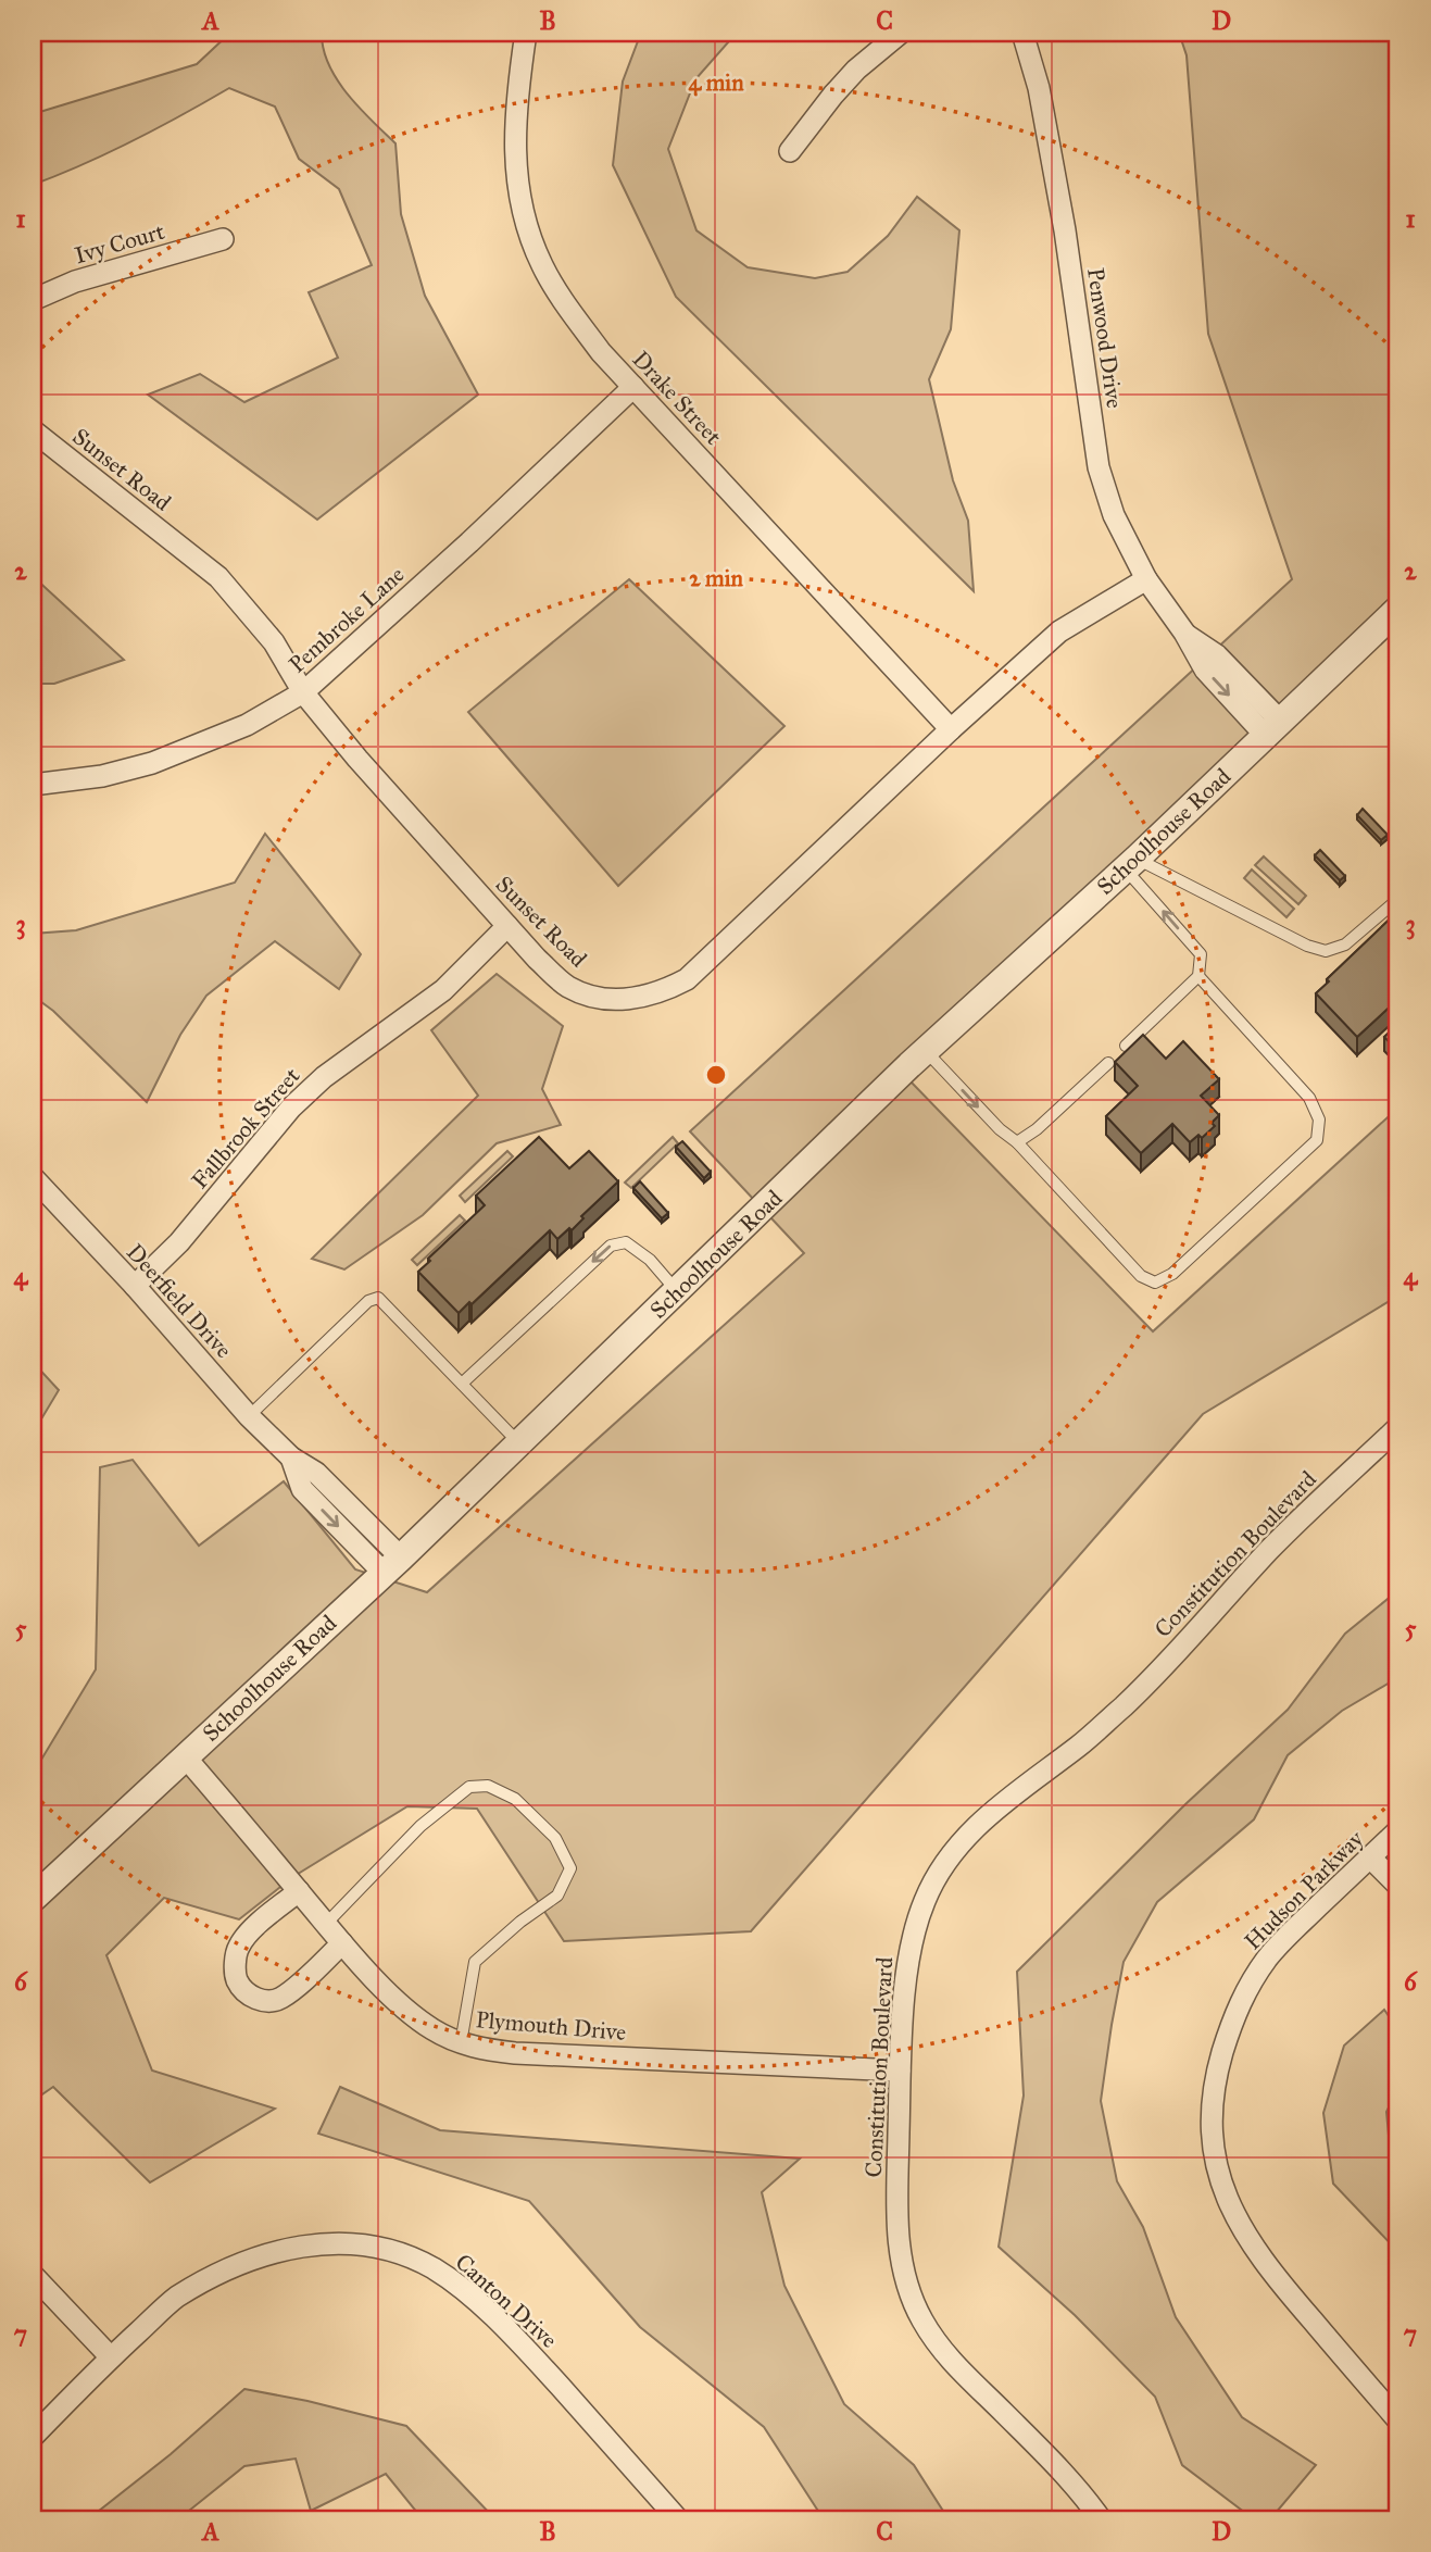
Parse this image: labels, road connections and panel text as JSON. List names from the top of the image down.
{
  "streets": {
    "street": [
      "Ivy Court",
      "Penwood Drive",
      "Drake Street",
      "Sunset Road",
      "Pembroke Lane",
      "Schoolhouse Road",
      "Fallbrook Street",
      "Deerfield Drive",
      "Constitution Boulevard",
      "Hudson Parkway",
      "Plymouth Drive",
      "Canton Drive"
    ]
  },
  "crossings": [
    ["Penwood Drive", "Sunset Road"],
    ["Penwood Drive", "Schoolhouse Road"],
    ["Drake Street", "Sunset Road"],
    ["Drake Street", "Pembroke Lane"],
    ["Sunset Road", "Pembroke Lane"],
    ["Sunset Road", "Fallbrook Street"],
    ["Schoolhouse Road", "Deerfield Drive"],
    ["Schoolhouse Road", "Plymouth Drive"],
    ["Fallbrook Street", "Deerfield Drive"],
    ["Constitution Boulevard", "Plymouth Drive"]
  ],
  "grid": {
    "columns": [
      "A",
      "B",
      "C",
      "D"
    ],
    "rows": [
      "1",
      "2",
      "3",
      "4",
      "5",
      "6",
      "7"
    ]
  },
  "rings": ["4 min", "2 min"]
}
